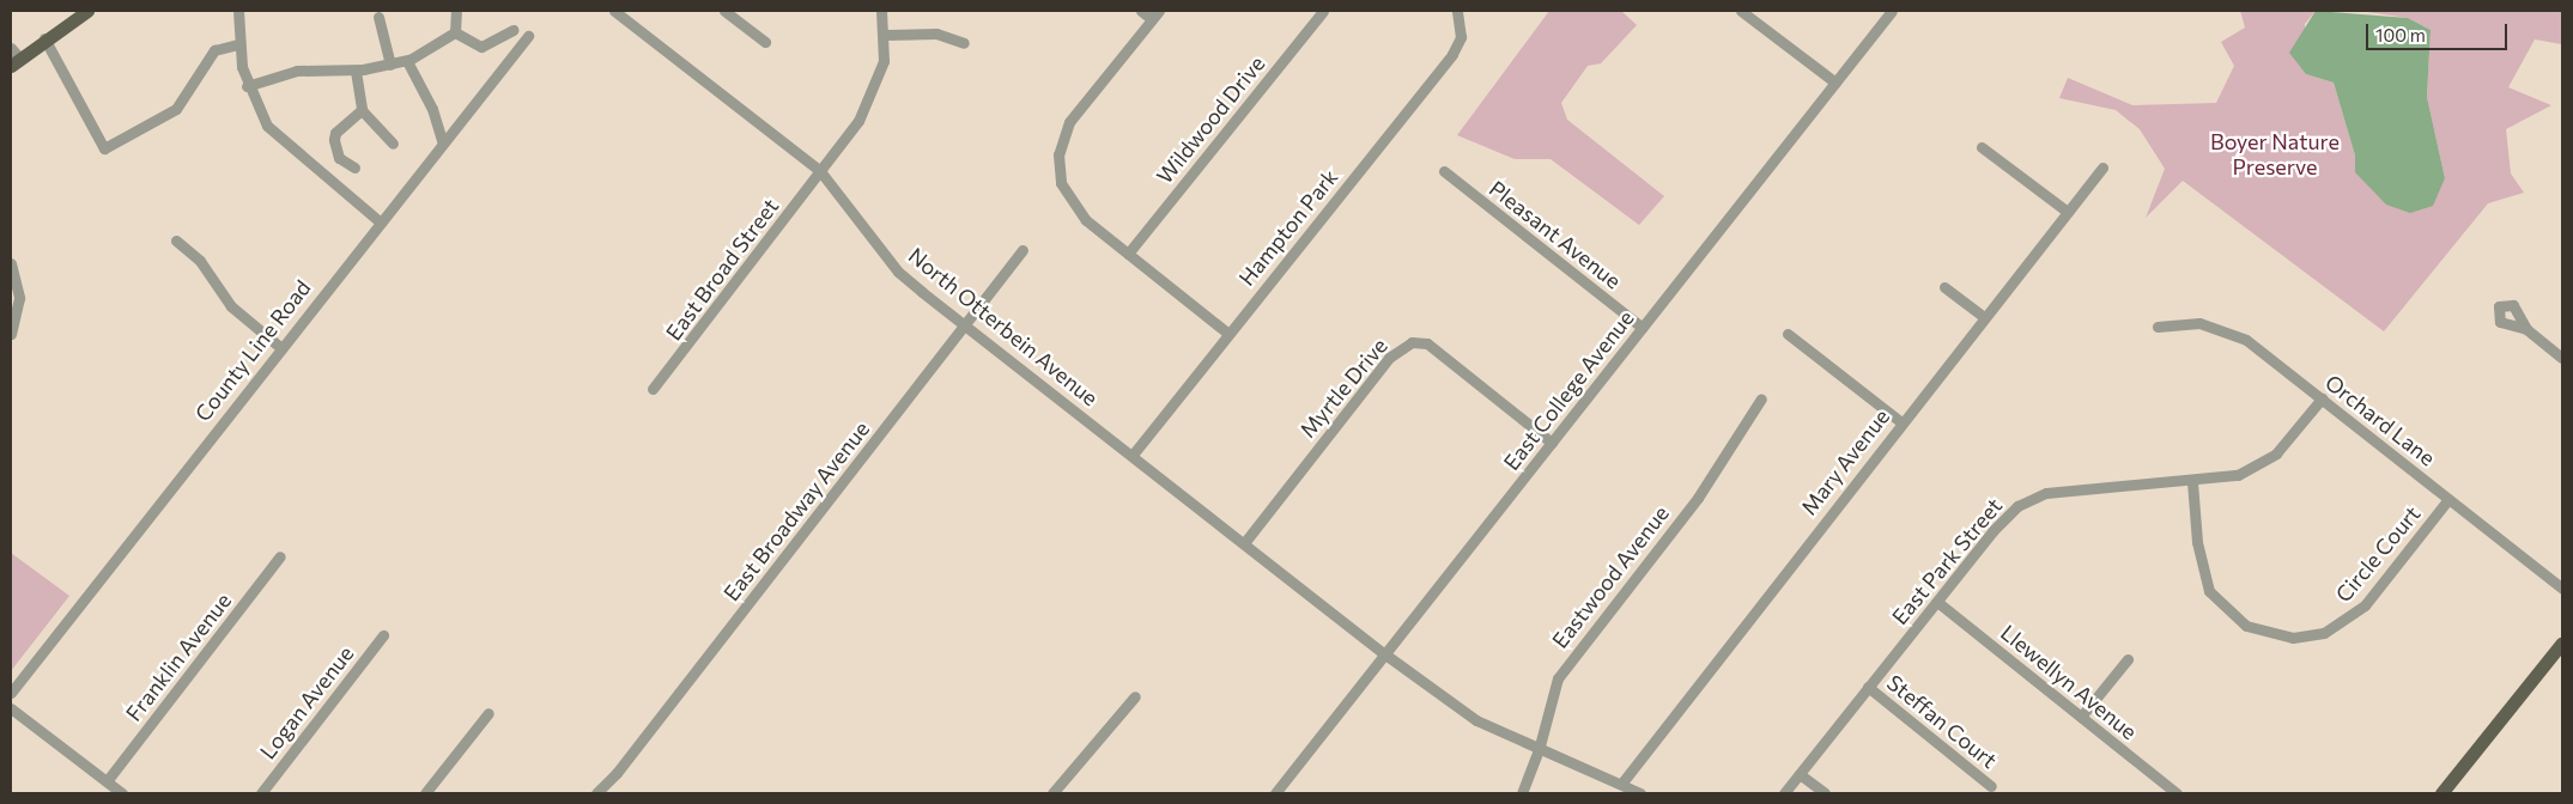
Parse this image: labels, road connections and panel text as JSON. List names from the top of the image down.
{
  "streets": {
    "street": [
      "Wildwood Drive",
      "Hampton Park",
      "Pleasant Avenue",
      "East Broad Street",
      "North Otterbein Avenue",
      "County Line Road",
      "Myrtle Drive",
      "East College Avenue",
      "Orchard Lane",
      "Mary Avenue",
      "East Broadway Avenue",
      "Circle Court",
      "East Park Street",
      "Eastwood Avenue",
      "Franklin Avenue",
      "Llewellyn Avenue",
      "Logan Avenue",
      "Steffan Court"
    ]
  },
  "crossings": [
    ["Hampton Park", "North Otterbein Avenue"],
    ["Pleasant Avenue", "East College Avenue"],
    ["East Broad Street", "North Otterbein Avenue"],
    ["North Otterbein Avenue", "Myrtle Drive"],
    ["North Otterbein Avenue", "East College Avenue"],
    ["North Otterbein Avenue", "Mary Avenue"],
    ["North Otterbein Avenue", "East Broadway Avenue"],
    ["North Otterbein Avenue", "Eastwood Avenue"],
    ["Myrtle Drive", "East College Avenue"],
    ["Orchard Lane", "Circle Court"],
    ["Orchard Lane", "East Park Street"],
    ["Circle Court", "East Park Street"],
    ["East Park Street", "Llewellyn Avenue"],
    ["East Park Street", "Steffan Court"]
  ],
  "parks": ["Boyer Nature Preserve"],
  "scale_bar": "100 m"
}
